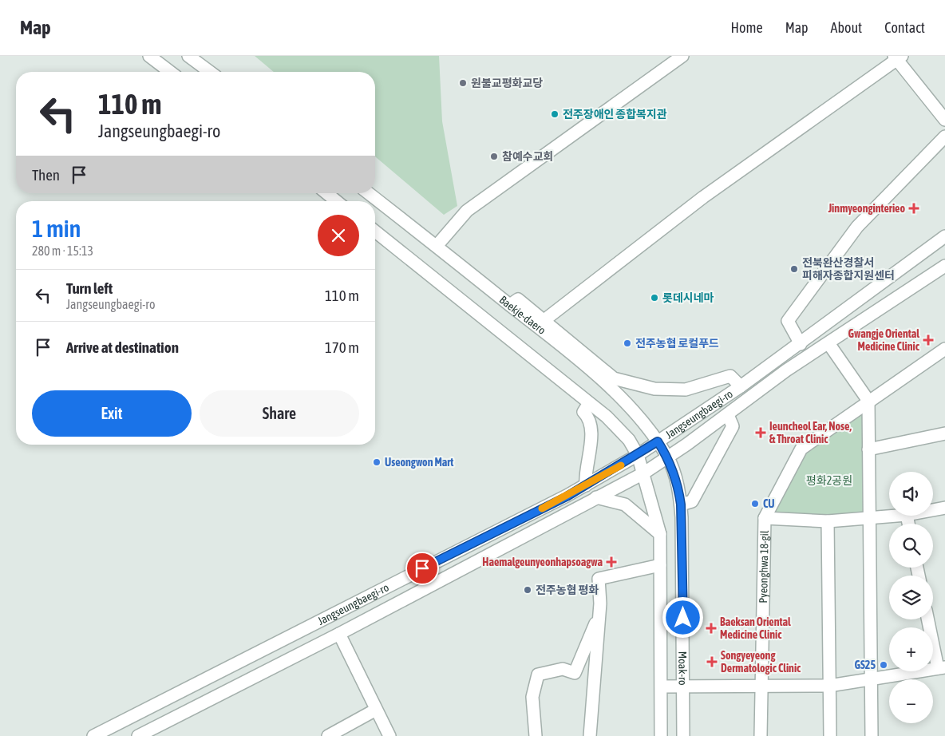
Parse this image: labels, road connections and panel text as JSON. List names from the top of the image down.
{
  "streets": {
    "street": [
      "Baekje-daero",
      "Jangseungbaegi-ro",
      "Pyeonghwa 18-gil",
      "Moak-ro"
    ]
  },
  "crossings": [
    ["Baekje-daero", "Jangseungbaegi-ro"],
    ["Baekje-daero", "Moak-ro"],
    ["Jangseungbaegi-ro", "Moak-ro"]
  ],
  "parks": ["평화2공원"],
  "places": {
    "other": [
      "원불교평화교당",
      "전주장애인 종합복지관",
      "참예수교회",
      "전북완산경찰서 피해자종합지원센터",
      "롯데시네마",
      "전주농협 로컬푸드",
      "Useongwon Mart",
      "CU",
      "전주농협 평화",
      "GS25"
    ],
    "health": [
      "Jinmyeonginterieo",
      "Gwangje Oriental Medicine Clinic",
      "Ieuncheol Ear, Nose, & Throat Clinic",
      "Haemalgeunyeonhapsoagwa",
      "Baeksan Oriental Medicine Clinic",
      "Songyeyeong Dermatologic Clinic"
    ]
  },
  "page": {
    "header": "Map",
    "nav": [
      "Home",
      "Map",
      "About",
      "Contact"
    ],
    "turn": ["110 m", "Jangseungbaegi-ro"],
    "then": "Then",
    "heading": ["1 min", "280 m · 15:13"],
    "list": [
      {
        "name": "Turn left",
        "note": "Jangseungbaegi-ro",
        "value": "110 m"
      },
      {
        "name": "Arrive at destination",
        "value": "170 m"
      }
    ],
    "buttons": ["Exit", "Share"],
    "map_buttons": ["+", "−"]
  }
}
